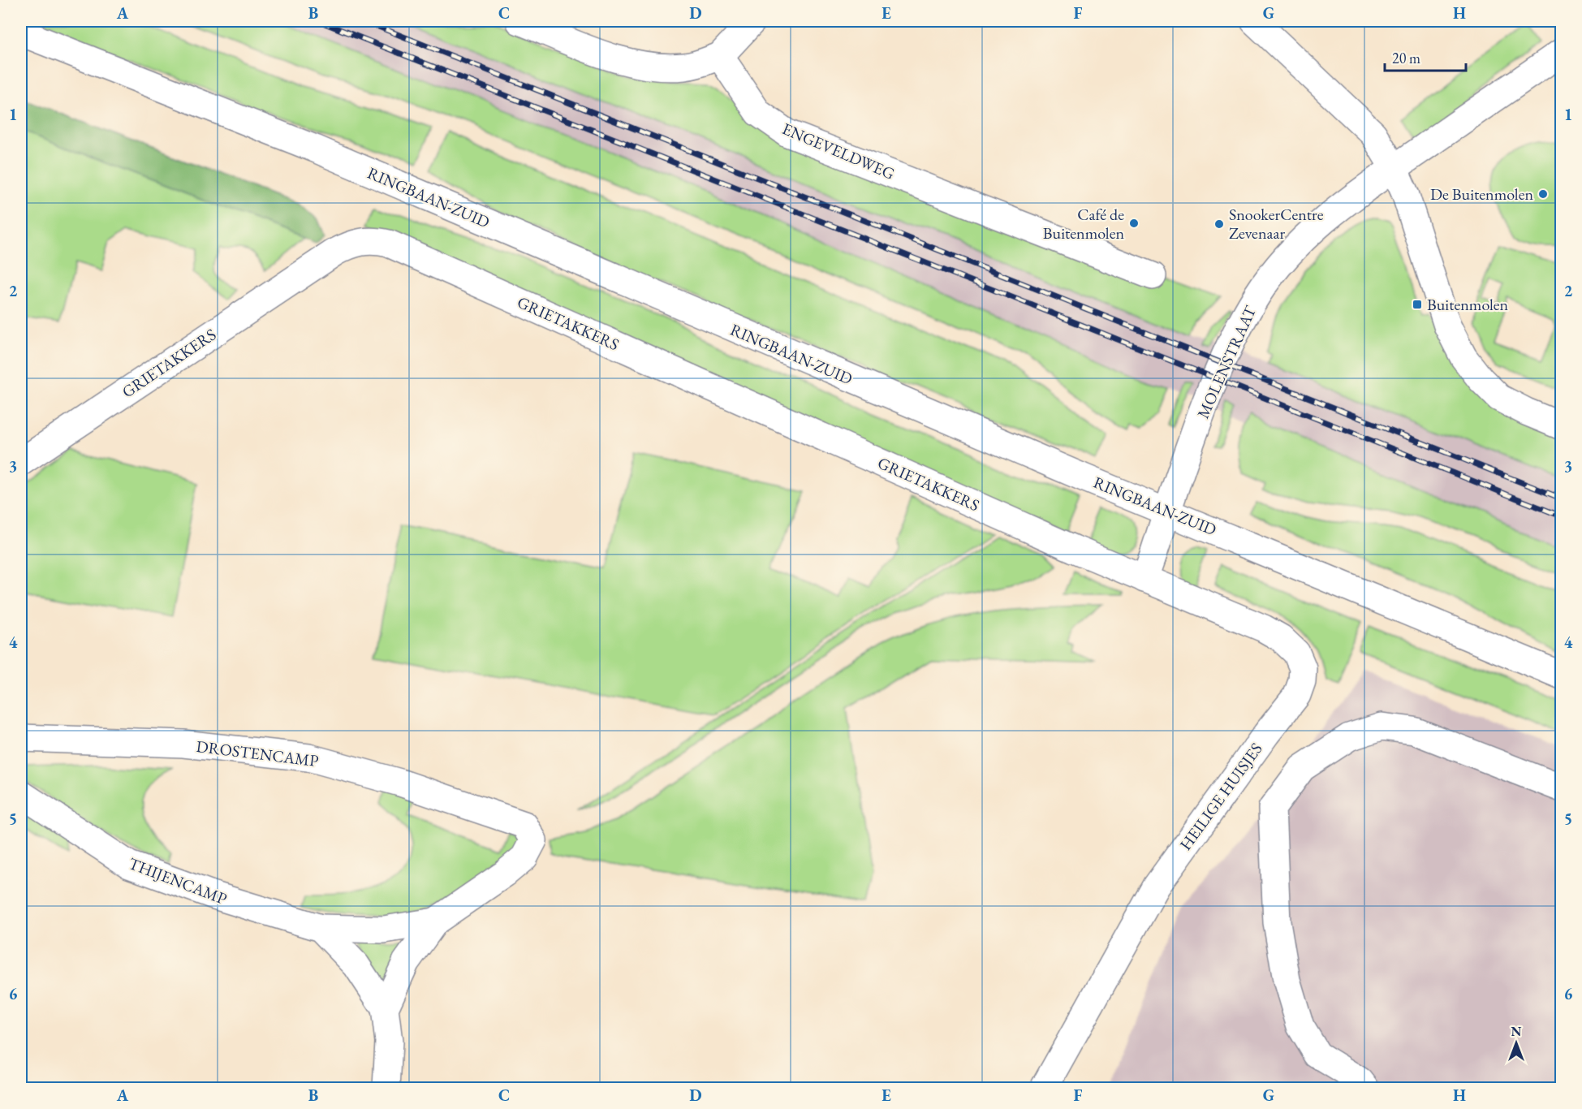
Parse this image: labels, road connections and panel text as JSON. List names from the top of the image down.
{
  "streets": {
    "street": [
      "ENGEVELDWEG",
      "RINGBAAN-ZUID",
      "GRIETAKKERS",
      "MOLENSTRAAT",
      "DROSTENCAMP",
      "HEILIGE HUISJES",
      "THIJENCAMP"
    ]
  },
  "crossings": [
    ["RINGBAAN-ZUID", "MOLENSTRAAT"],
    ["GRIETAKKERS", "MOLENSTRAAT"],
    ["GRIETAKKERS", "HEILIGE HUISJES"],
    ["MOLENSTRAAT", "HEILIGE HUISJES"],
    ["DROSTENCAMP", "THIJENCAMP"]
  ],
  "places": {
    "other": ["De Buitenmolen", "Café de Buitenmolen", "SnookerCentre Zevenaar"],
    "transit": ["Buitenmolen"]
  },
  "scale_bar": "20 m",
  "north": "top",
  "grid": {
    "columns": [
      "A",
      "B",
      "C",
      "D",
      "E",
      "F",
      "G",
      "H"
    ],
    "rows": [
      "1",
      "2",
      "3",
      "4",
      "5",
      "6"
    ]
  }
}
